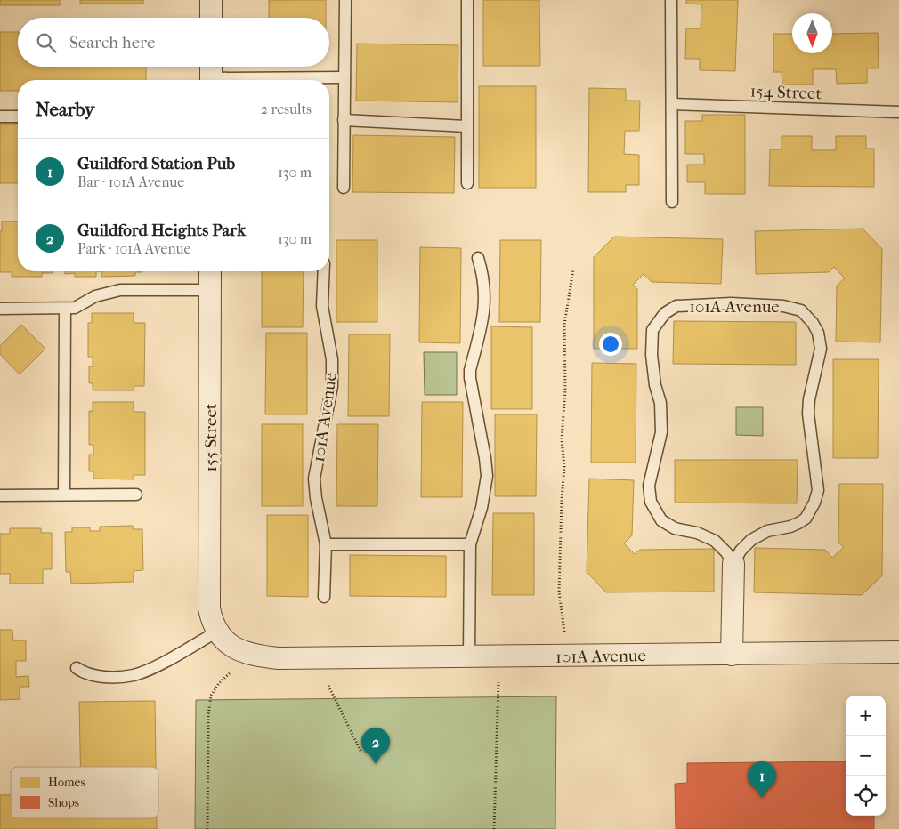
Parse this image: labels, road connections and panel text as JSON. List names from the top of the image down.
{
  "streets": {
    "street": ["101A Avenue", "155 Street"],
    "lane": ["154 Street"]
  },
  "crossings": [
    ["101A Avenue", "155 Street"]
  ],
  "legend": ["Homes", "Shops"],
  "north": "bottom",
  "page": {
    "search": "Search here",
    "heading": ["Nearby", "2 results"],
    "list": [
      {
        "mark": "1",
        "name": "Guildford Station Pub",
        "note": "Bar · 101A Avenue",
        "value": "130 m"
      },
      {
        "mark": "2",
        "name": "Guildford Heights Park",
        "note": "Park · 101A Avenue",
        "value": "130 m"
      }
    ],
    "map_buttons": ["+", "−"],
    "pins": ["2", "1"]
  }
}
